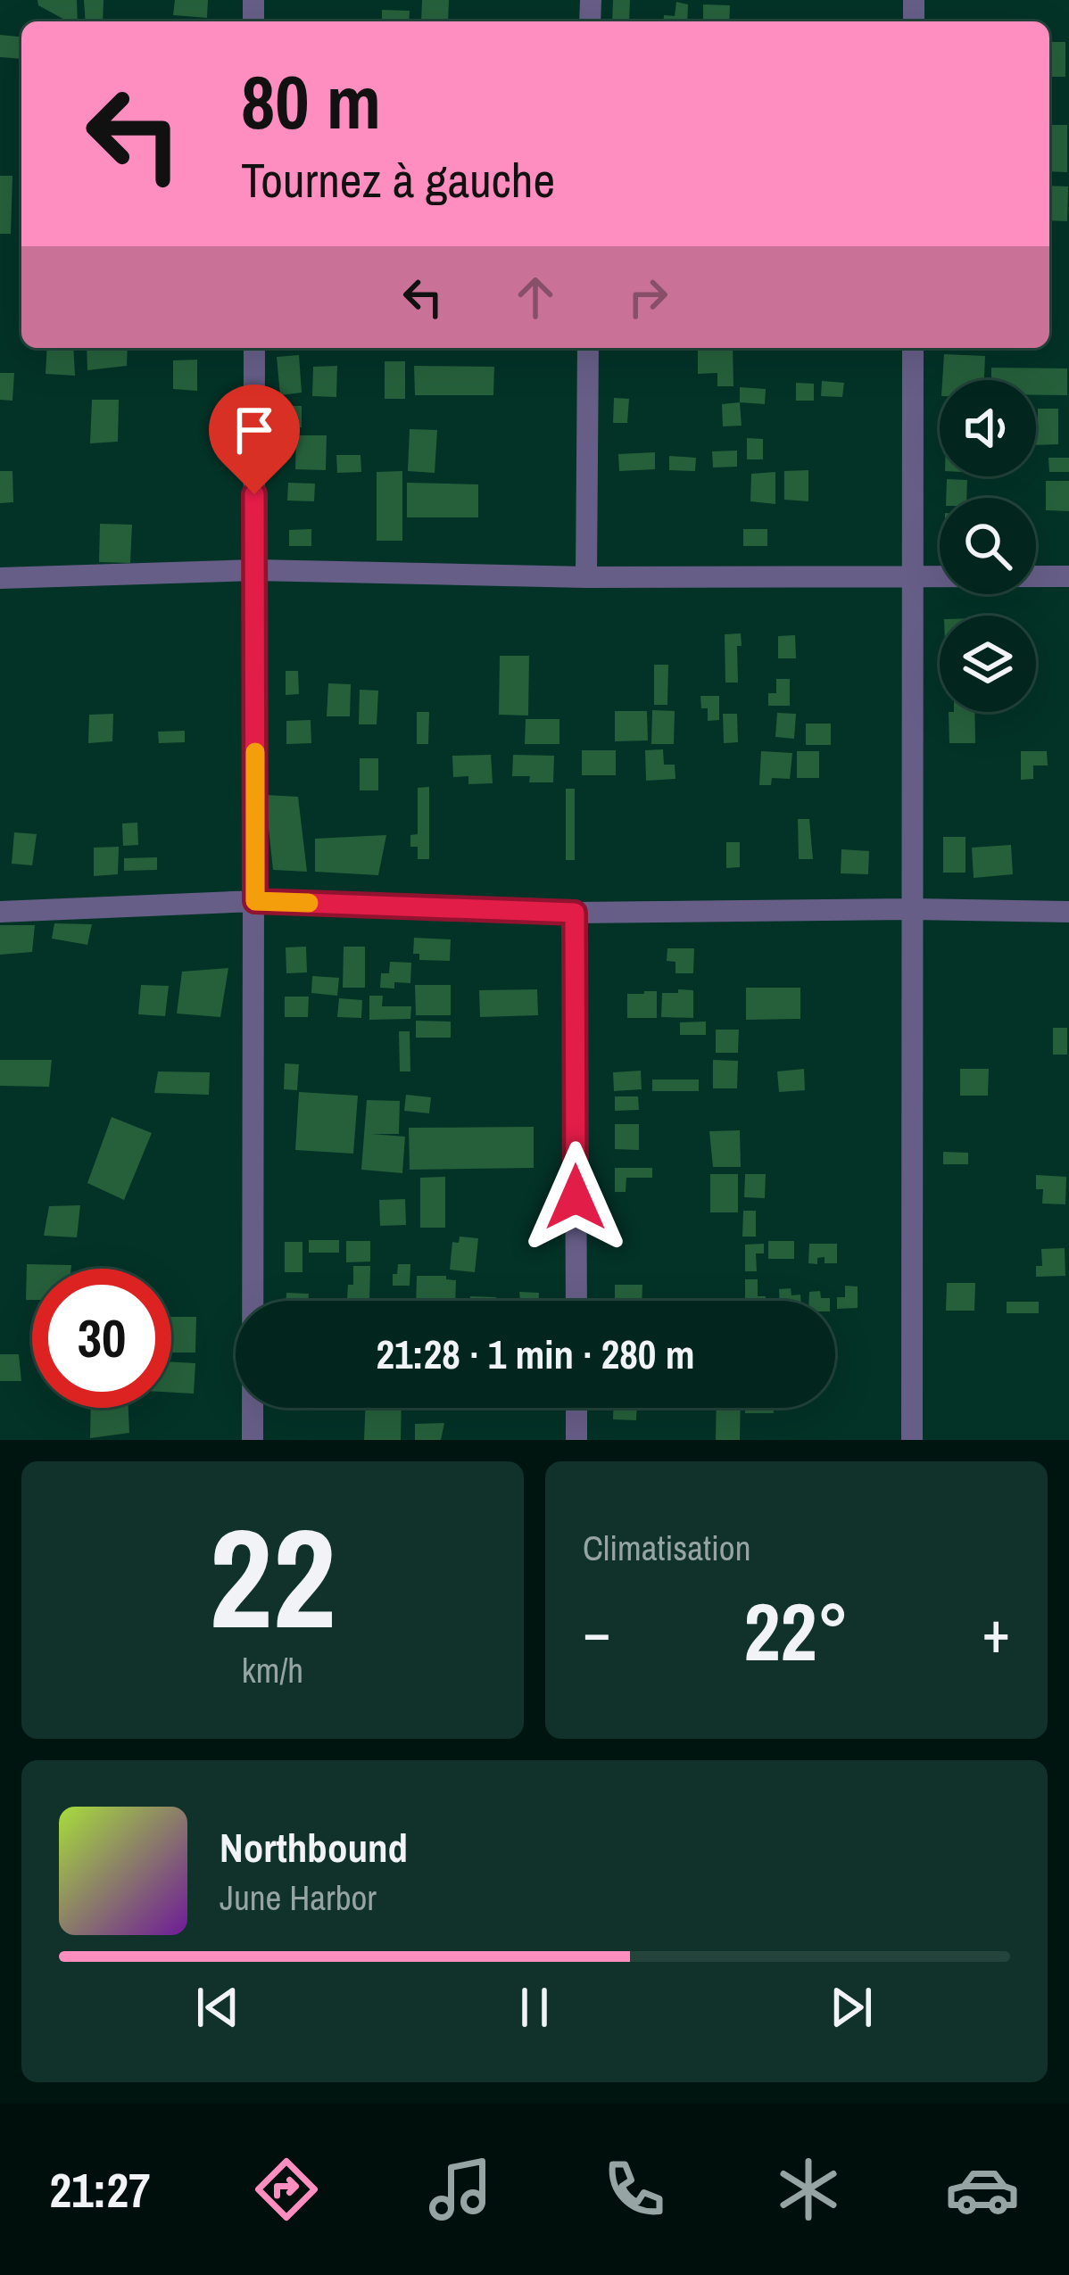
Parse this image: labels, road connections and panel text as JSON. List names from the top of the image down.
{
  "page": {
    "turn": ["80 m", "Tournez à gauche"],
    "limit": "30",
    "trip": "21:28 · 1 min · 280 m",
    "tile": [
      ["22", "km/h"],
      "Climatisation"
    ],
    "heat": ["−", "22°", "+"],
    "song": ["Northbound", "June Harbor"],
    "tabs": "21:27"
  }
}
